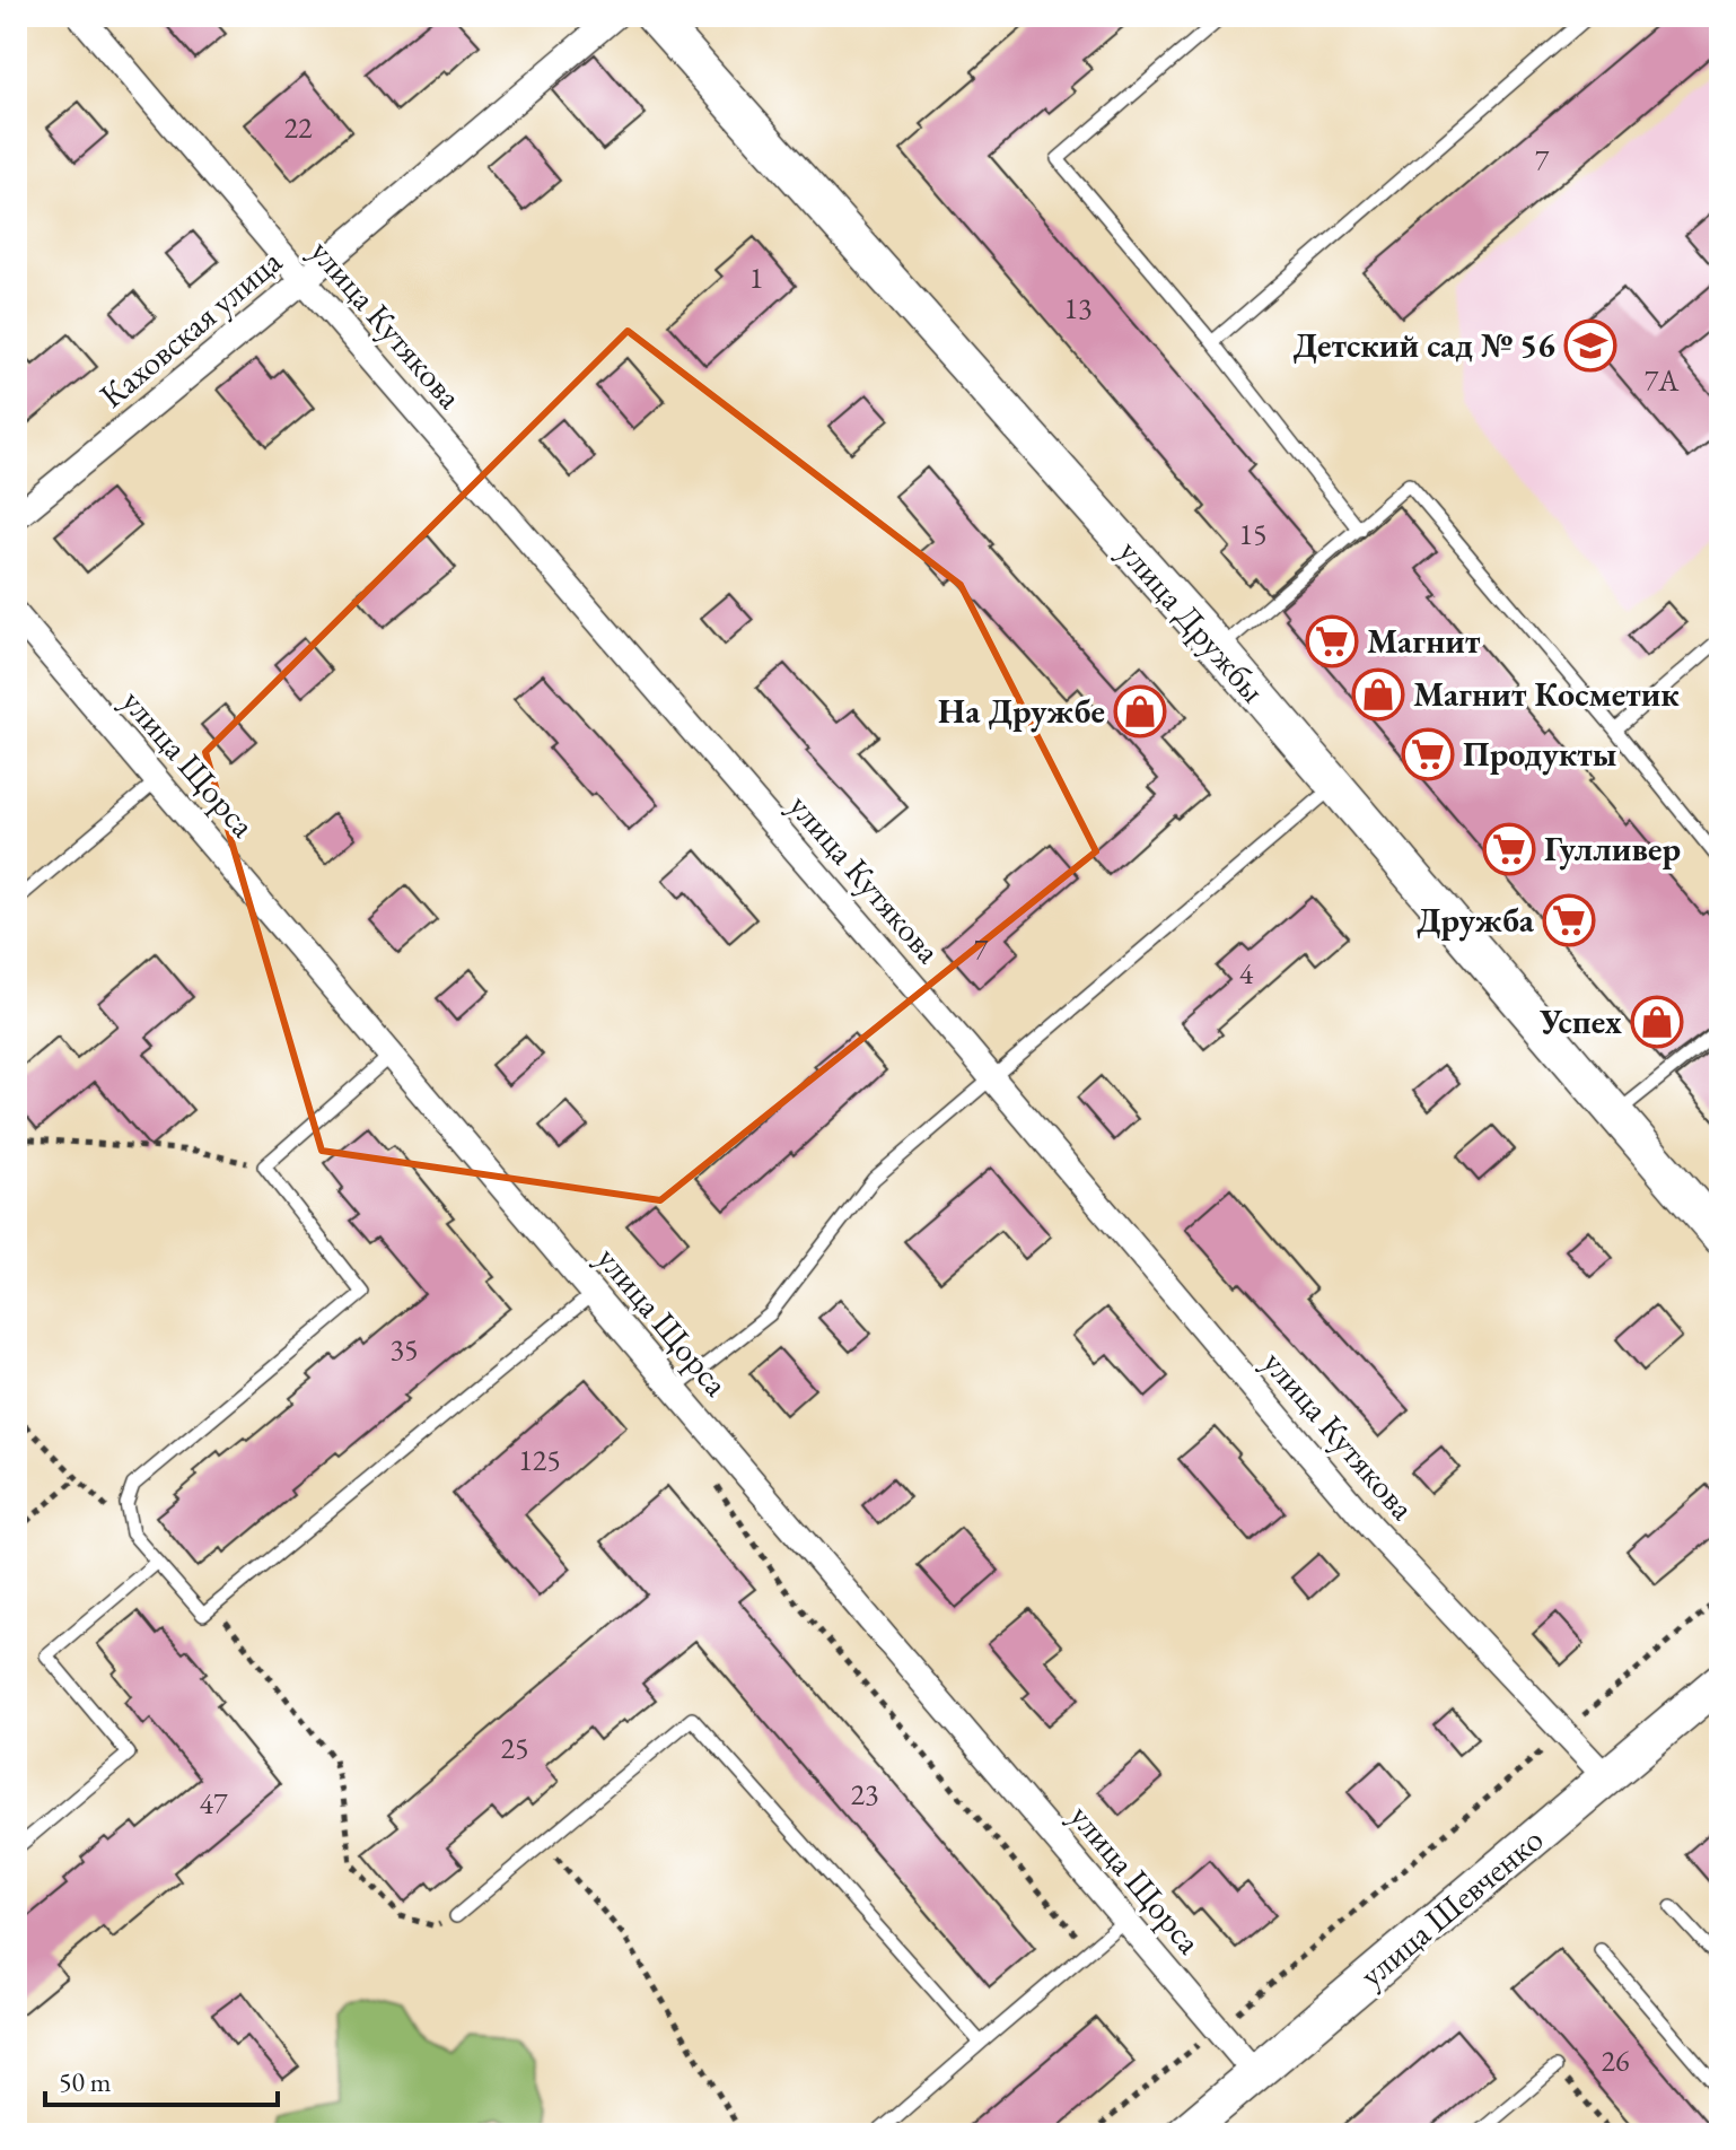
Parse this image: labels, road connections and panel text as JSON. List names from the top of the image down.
{
  "streets": {
    "street": [
      "улица Кутякова",
      "Каховская улица",
      "улица Дружбы",
      "улица Щорса",
      "улица Шевченко"
    ]
  },
  "crossings": [
    ["улица Кутякова", "Каховская улица"],
    ["улица Кутякова", "улица Шевченко"],
    ["улица Щорса", "улица Шевченко"]
  ],
  "places": {
    "school or university": ["Детский сад № 56"],
    "supermarket": [
      "Магнит",
      "Продукты",
      "Гулливер",
      "Дружба"
    ],
    "shop": ["Магнит Косметик", "На Дружбе", "Успех"]
  },
  "house_numbers": [
    "22",
    "7",
    "1",
    "13",
    "7А",
    "15",
    "7",
    "4",
    "35",
    "125",
    "25",
    "23",
    "47",
    "26"
  ],
  "scale_bar": "50 m"
}
